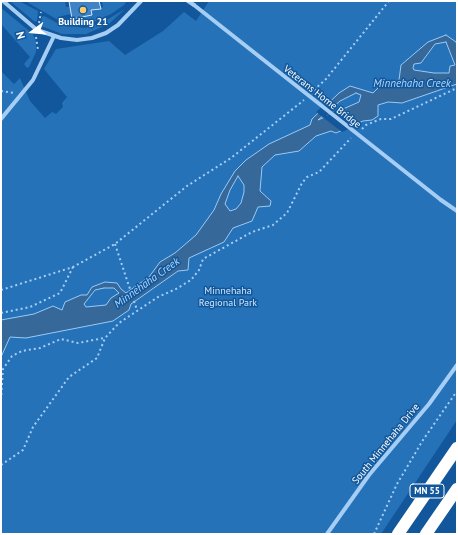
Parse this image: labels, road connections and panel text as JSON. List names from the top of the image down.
{
  "streets": {
    "highway": ["MN 55"],
    "street": ["Veterans Home Bridge", "South Minnehaha Drive"]
  },
  "water": ["Minnehaha Creek"],
  "parks": ["Minnehaha Regional Park"],
  "places": ["Building 21"],
  "north": "left"
}
